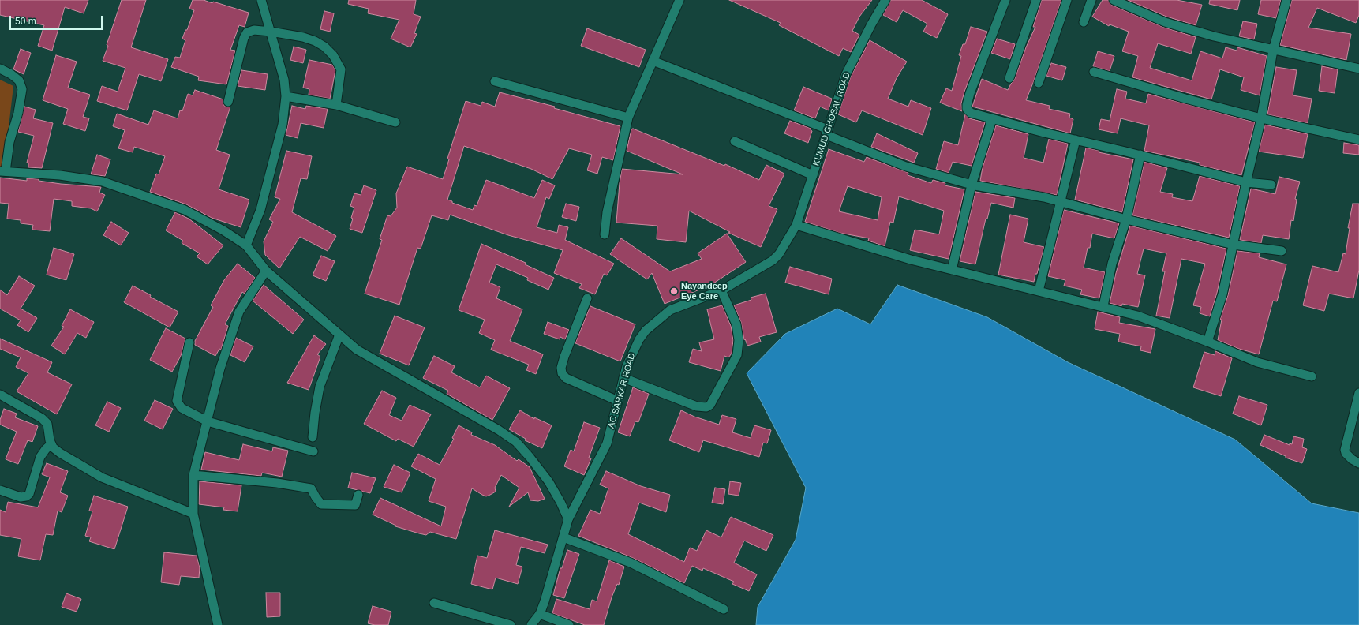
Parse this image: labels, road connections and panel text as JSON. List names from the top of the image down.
{
  "streets": {
    "street": ["KUMUD GHOSAL ROAD", "AC SARKAR ROAD"]
  },
  "crossings": [
    ["KUMUD GHOSAL ROAD", "AC SARKAR ROAD"]
  ],
  "places": ["Nayandeep Eye Care"],
  "scale_bar": "50 m"
}
